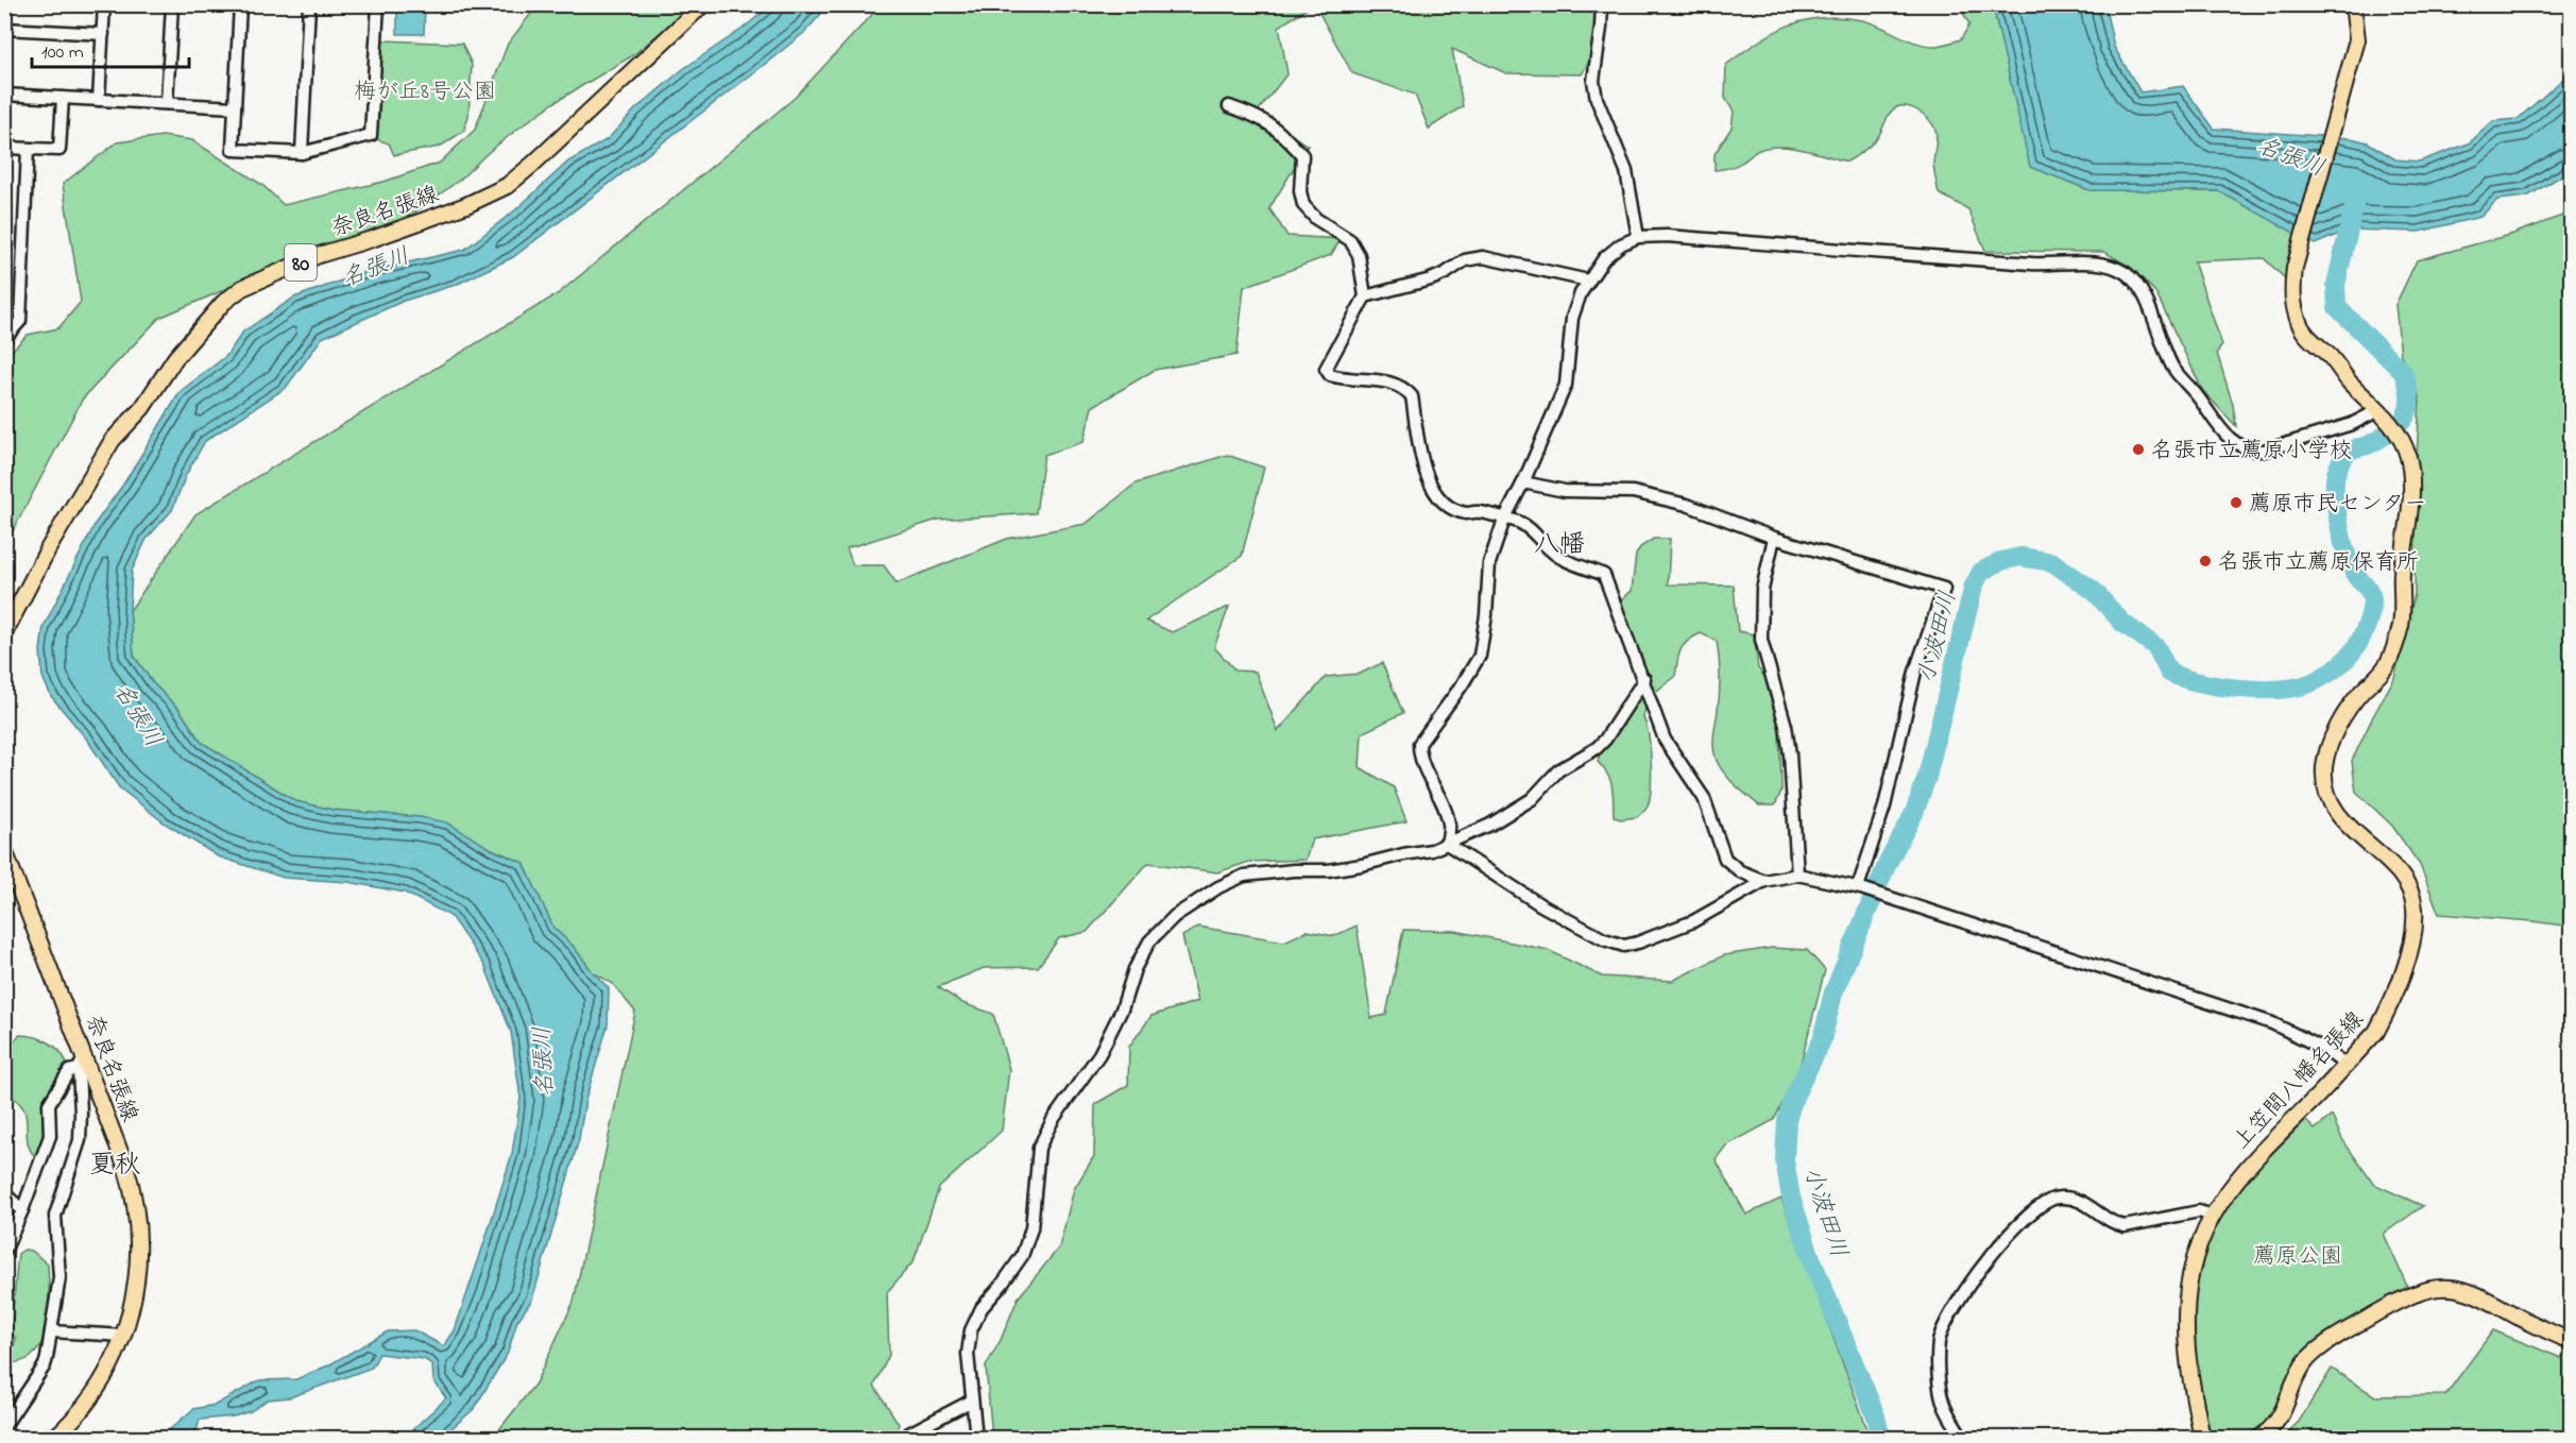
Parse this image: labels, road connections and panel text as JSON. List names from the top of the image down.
{
  "streets": {
    "main road": ["奈良名張線", "80", "上笠間八幡名張線"]
  },
  "districts": ["八幡", "夏秋"],
  "water": ["名張川", "小波田川"],
  "parks": ["梅が丘8号公園", "薦原公園"],
  "places": ["名張市立薦原小学校", "薦原市民センター", "名張市立薦原保育所"],
  "scale_bar": "100 m"
}
